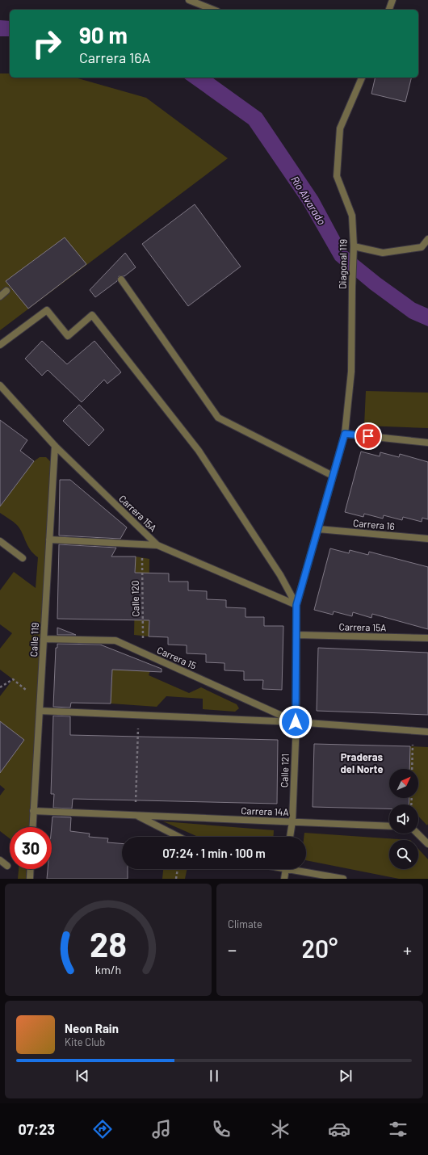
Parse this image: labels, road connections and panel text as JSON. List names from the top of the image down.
{
  "streets": {
    "street": [
      "Diagonal 119",
      "Carrera 15A",
      "Carrera 16",
      "Calle 119",
      "Carrera 15",
      "Calle 121",
      "Carrera 14A"
    ],
    "path": ["Calle 120"]
  },
  "crossings": [
    ["Diagonal 119", "Calle 121"],
    ["Carrera 15A", "Calle 119"],
    ["Carrera 15A", "Calle 121"],
    ["Carrera 16", "Calle 121"],
    ["Calle 120", "Carrera 15"],
    ["Calle 119", "Carrera 15"],
    ["Calle 119", "Carrera 14A"],
    ["Carrera 15", "Calle 121"],
    ["Calle 121", "Carrera 14A"]
  ],
  "districts": ["Praderas del Norte"],
  "water": ["Río Alvarado"],
  "north": "top right",
  "page": {
    "turn": ["90 m", "Carrera 16A"],
    "limit": "30",
    "trip": "07:24 · 1 min · 100 m",
    "tile": "Climate",
    "heat": ["−", "20°", "+"],
    "song": ["Neon Rain", "Kite Club"],
    "tabs": "07:23",
    "gauge": ["28", "km/h"]
  }
}
